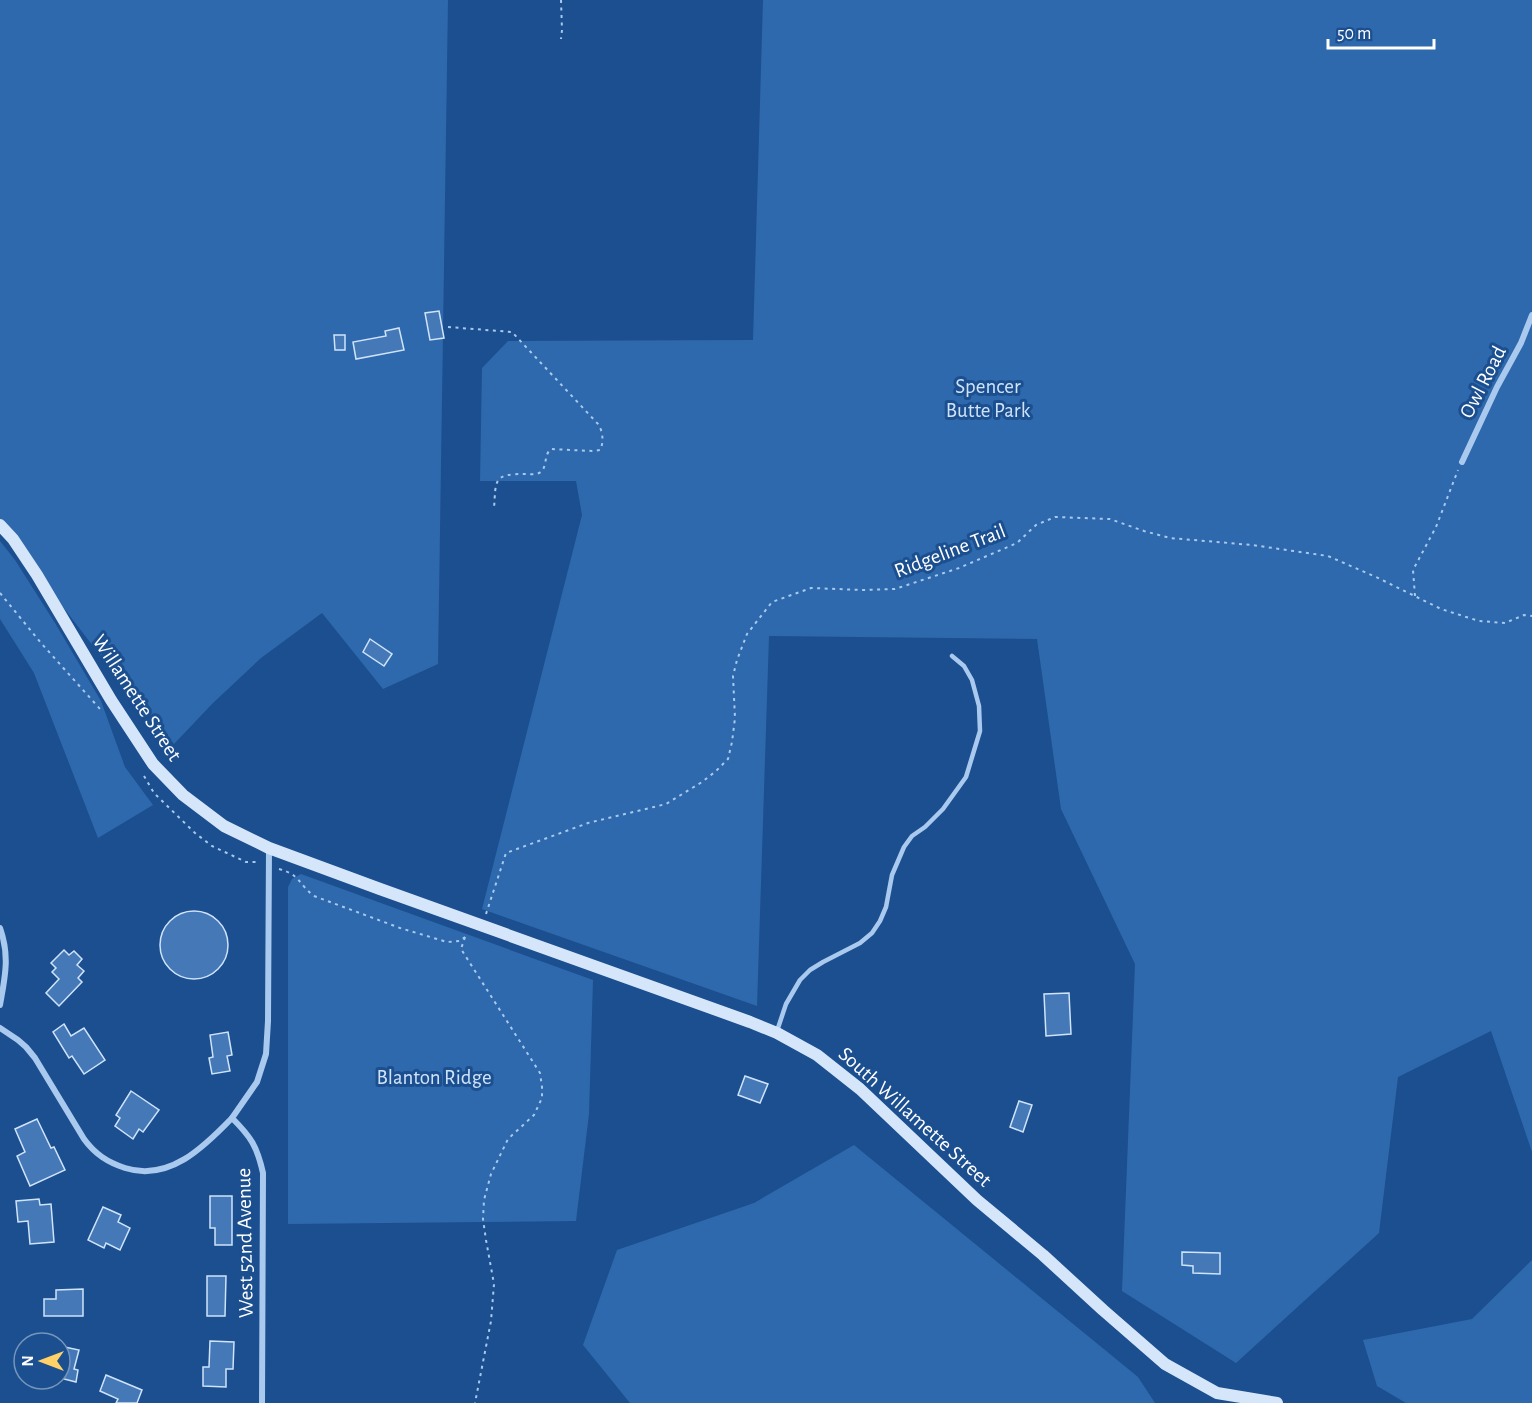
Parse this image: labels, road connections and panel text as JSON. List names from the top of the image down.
{
  "streets": {
    "main road": ["Willamette Street", "South Willamette Street"],
    "street": ["Owl Road", "West 52nd Avenue"],
    "path": ["Ridgeline Trail"]
  },
  "crossings": [
    ["Ridgeline Trail", "Willamette Street"],
    ["Ridgeline Trail", "South Willamette Street"],
    ["Willamette Street", "South Willamette Street"]
  ],
  "parks": ["Spencer Butte Park", "Blanton Ridge"],
  "scale_bar": "50 m",
  "north": "left"
}
